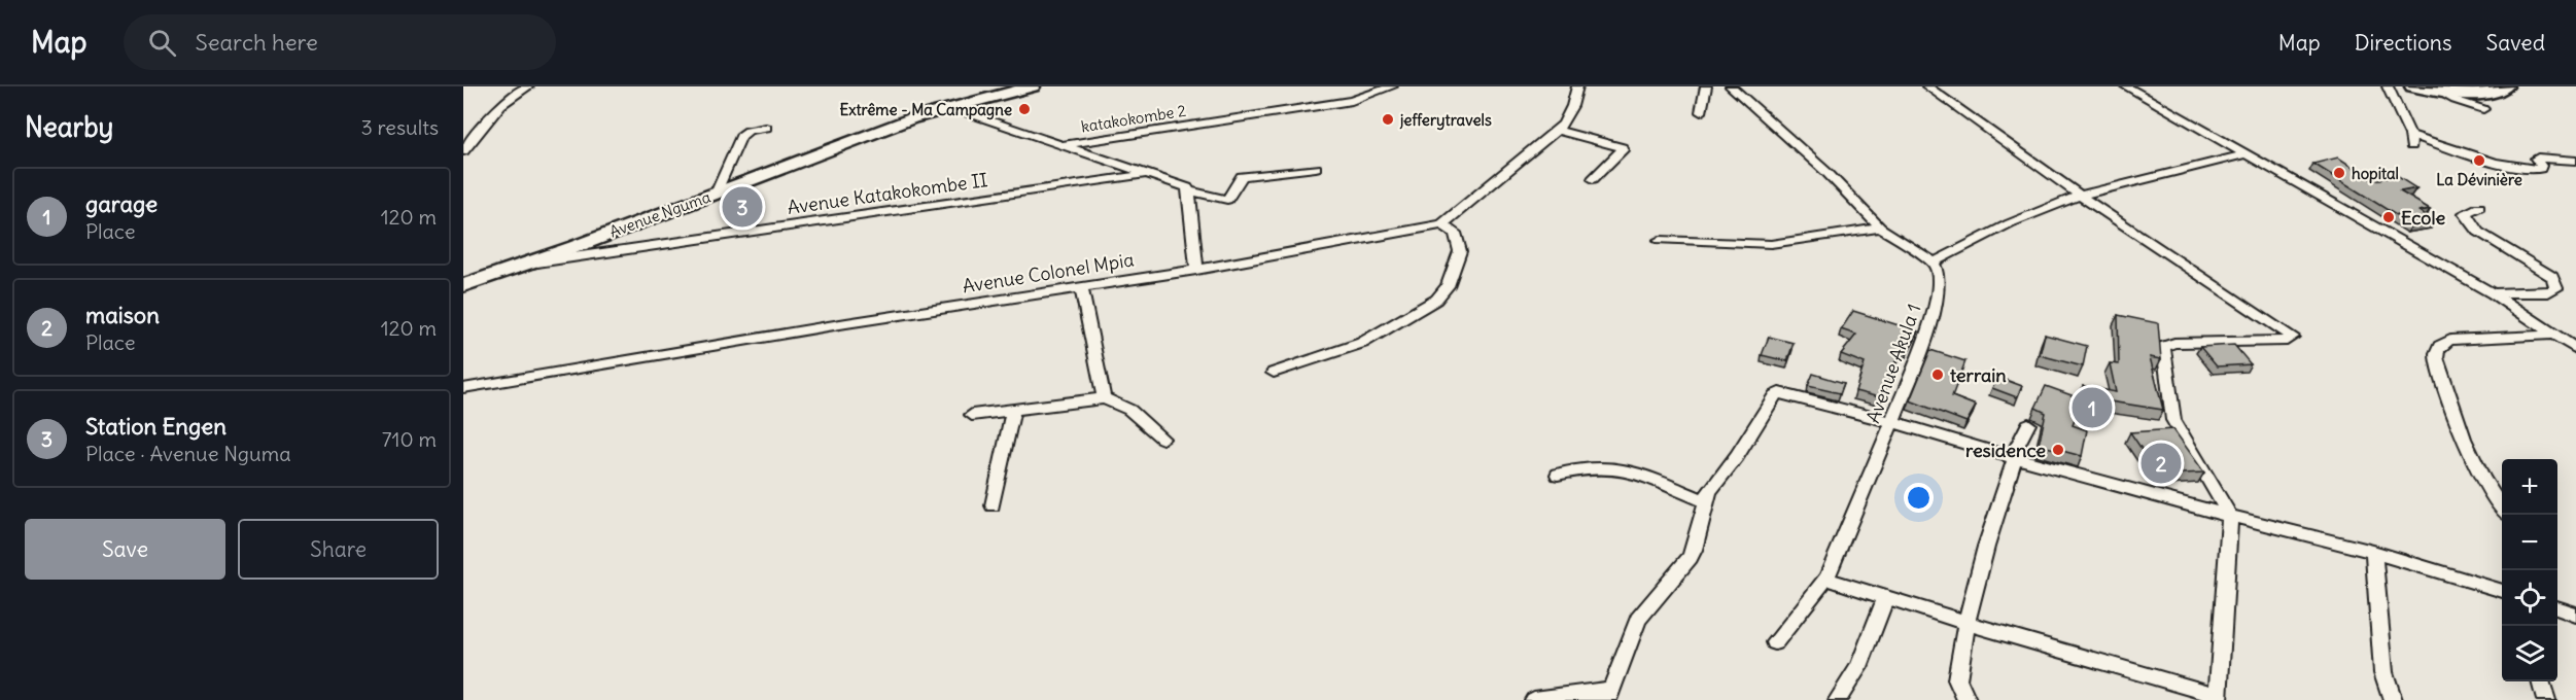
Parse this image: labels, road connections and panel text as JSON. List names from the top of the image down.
{
  "streets": {
    "main road": ["Avenue Nguma"],
    "street": [
      "katakokombe 2",
      "Avenue Katakokombe II",
      "Avenue Colonel Mpia",
      "Avenue Akula 1"
    ]
  },
  "crossings": [
    ["Avenue Katakokombe II", "Avenue Nguma"]
  ],
  "places": [
    "Extrême - Ma Campagne",
    "jefferytravels",
    "La Dévinière",
    "hopital",
    "Ecole",
    "terrain",
    "residence"
  ],
  "page": {
    "header": "Map",
    "search": "Search here",
    "nav": ["Map", "Directions", "Saved"],
    "heading": ["Nearby", "3 results"],
    "list": [
      {
        "mark": "1",
        "name": "garage",
        "note": "Place",
        "value": "120 m"
      },
      {
        "mark": "2",
        "name": "maison",
        "note": "Place",
        "value": "120 m"
      },
      {
        "mark": "3",
        "name": "Station Engen",
        "note": "Place · Avenue Nguma",
        "value": "710 m"
      }
    ],
    "pins": ["3", "1", "2"],
    "map_buttons": ["+", "−"],
    "buttons": ["Save", "Share"]
  }
}
